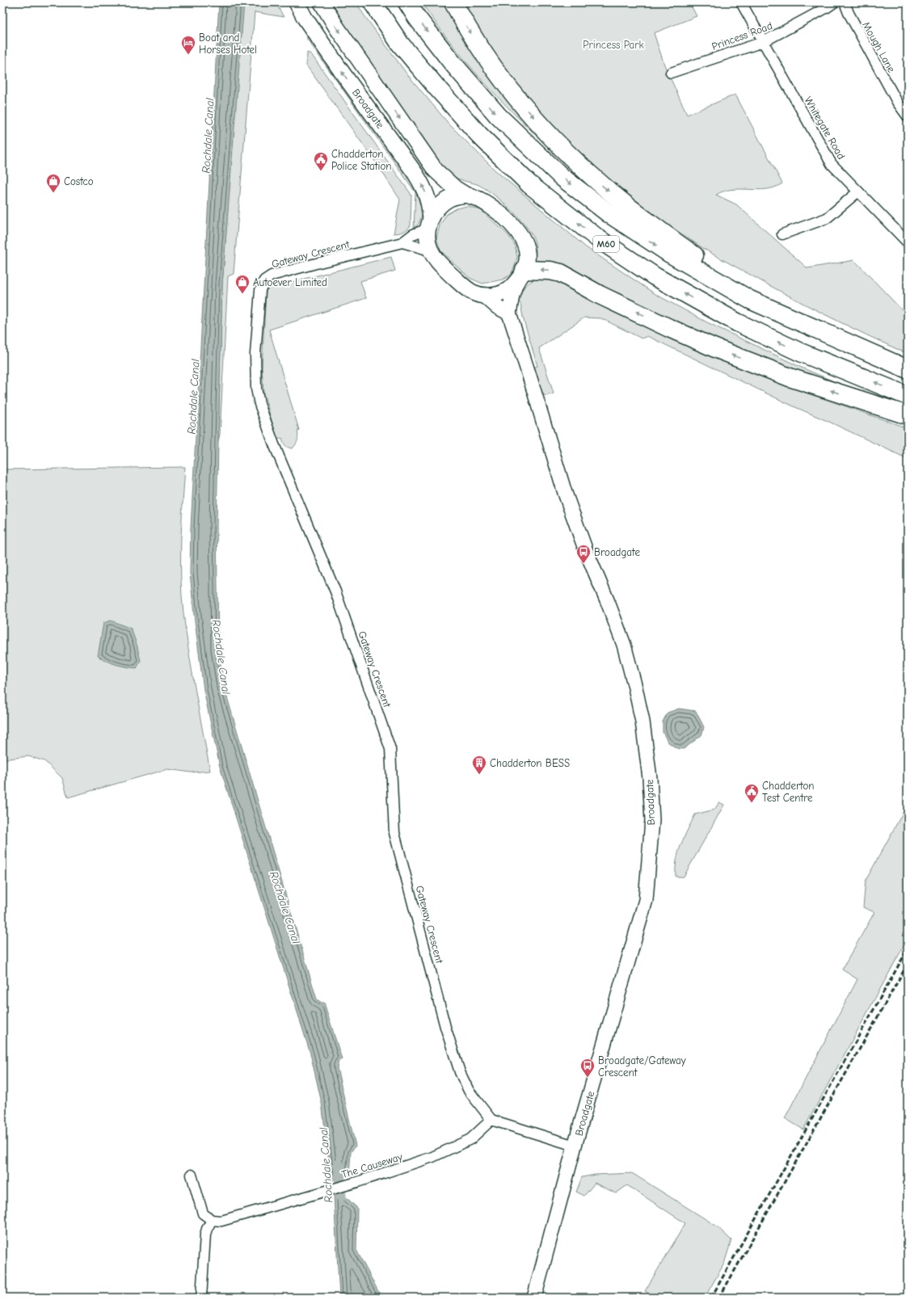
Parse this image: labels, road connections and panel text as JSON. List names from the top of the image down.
{
  "streets": {
    "highway": ["M60"],
    "main road": ["Broadgate"],
    "street": [
      "Princess Road",
      "Mough Lane",
      "Whitegate Road",
      "Gateway Crescent",
      "The Causeway"
    ]
  },
  "crossings": [
    ["Princess Road", "Whitegate Road"],
    ["Broadgate", "Gateway Crescent"],
    ["Gateway Crescent", "The Causeway"]
  ],
  "water": ["Rochdale Canal"],
  "parks": ["Princess Park"],
  "places": {
    "hotel": ["Boat and Horses Hotel"],
    "public building": ["Chadderton Police Station", "Chadderton Test Centre"],
    "shop": ["Costco", "Autoever Limited"],
    "bus stop": ["Broadgate", "Broadgate/Gateway Crescent"],
    "building": ["Chadderton BESS"]
  }
}
